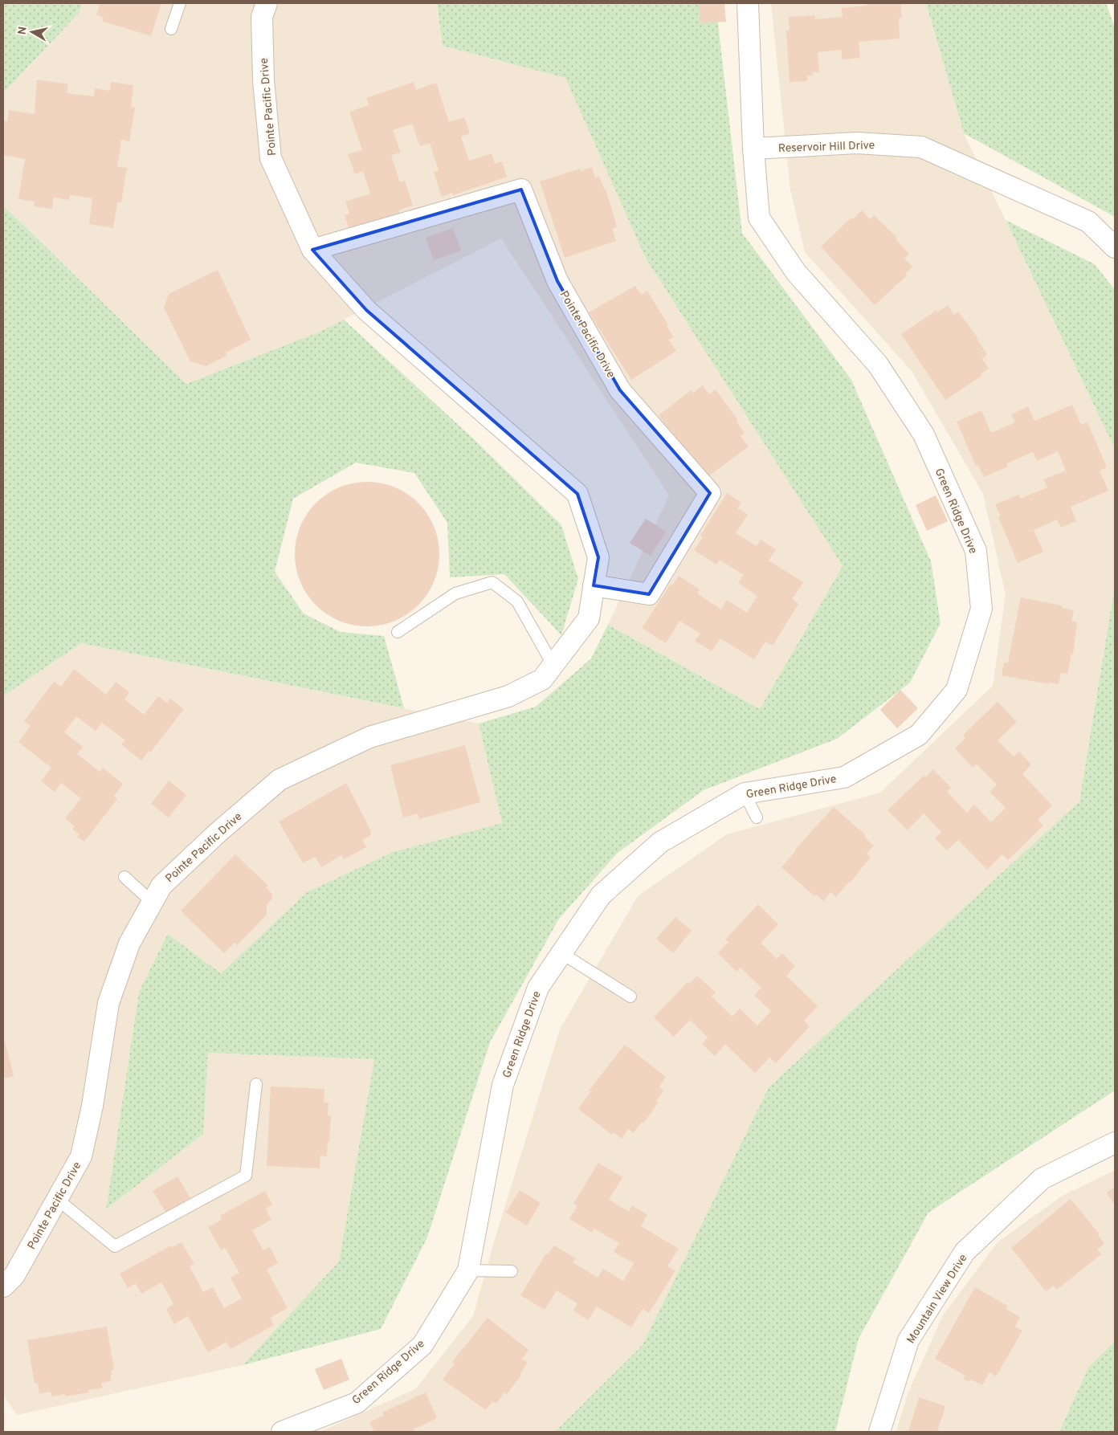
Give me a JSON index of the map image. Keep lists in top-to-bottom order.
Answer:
{
  "streets": {
    "street": [
      "Pointe Pacific Drive",
      "Reservoir Hill Drive",
      "Green Ridge Drive",
      "Mountain View Drive"
    ]
  },
  "crossings": [
    ["Reservoir Hill Drive", "Green Ridge Drive"]
  ],
  "north": "left"
}
